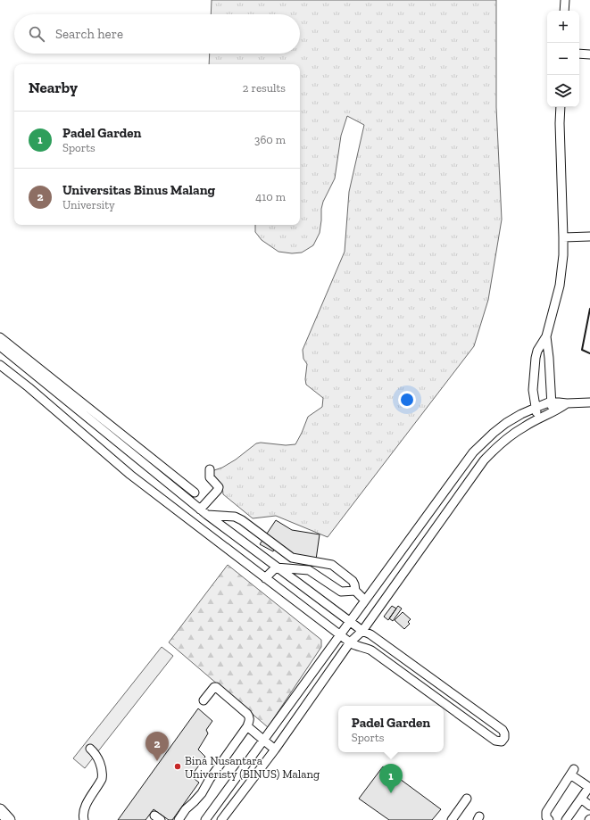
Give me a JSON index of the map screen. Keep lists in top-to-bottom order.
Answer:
{
  "places": ["Bina Nusantara Univeristy (BINUS) Malang"],
  "page": {
    "map_buttons": ["+", "−"],
    "search": "Search here",
    "heading": ["Nearby", "2 results"],
    "list": [
      {
        "mark": "1",
        "name": "Padel Garden",
        "note": "Sports",
        "value": "360 m"
      },
      {
        "mark": "2",
        "name": "Universitas Binus Malang",
        "note": "University",
        "value": "410 m"
      }
    ],
    "popup": ["Padel Garden", "Sports"],
    "pins": ["2", "1"]
  }
}
